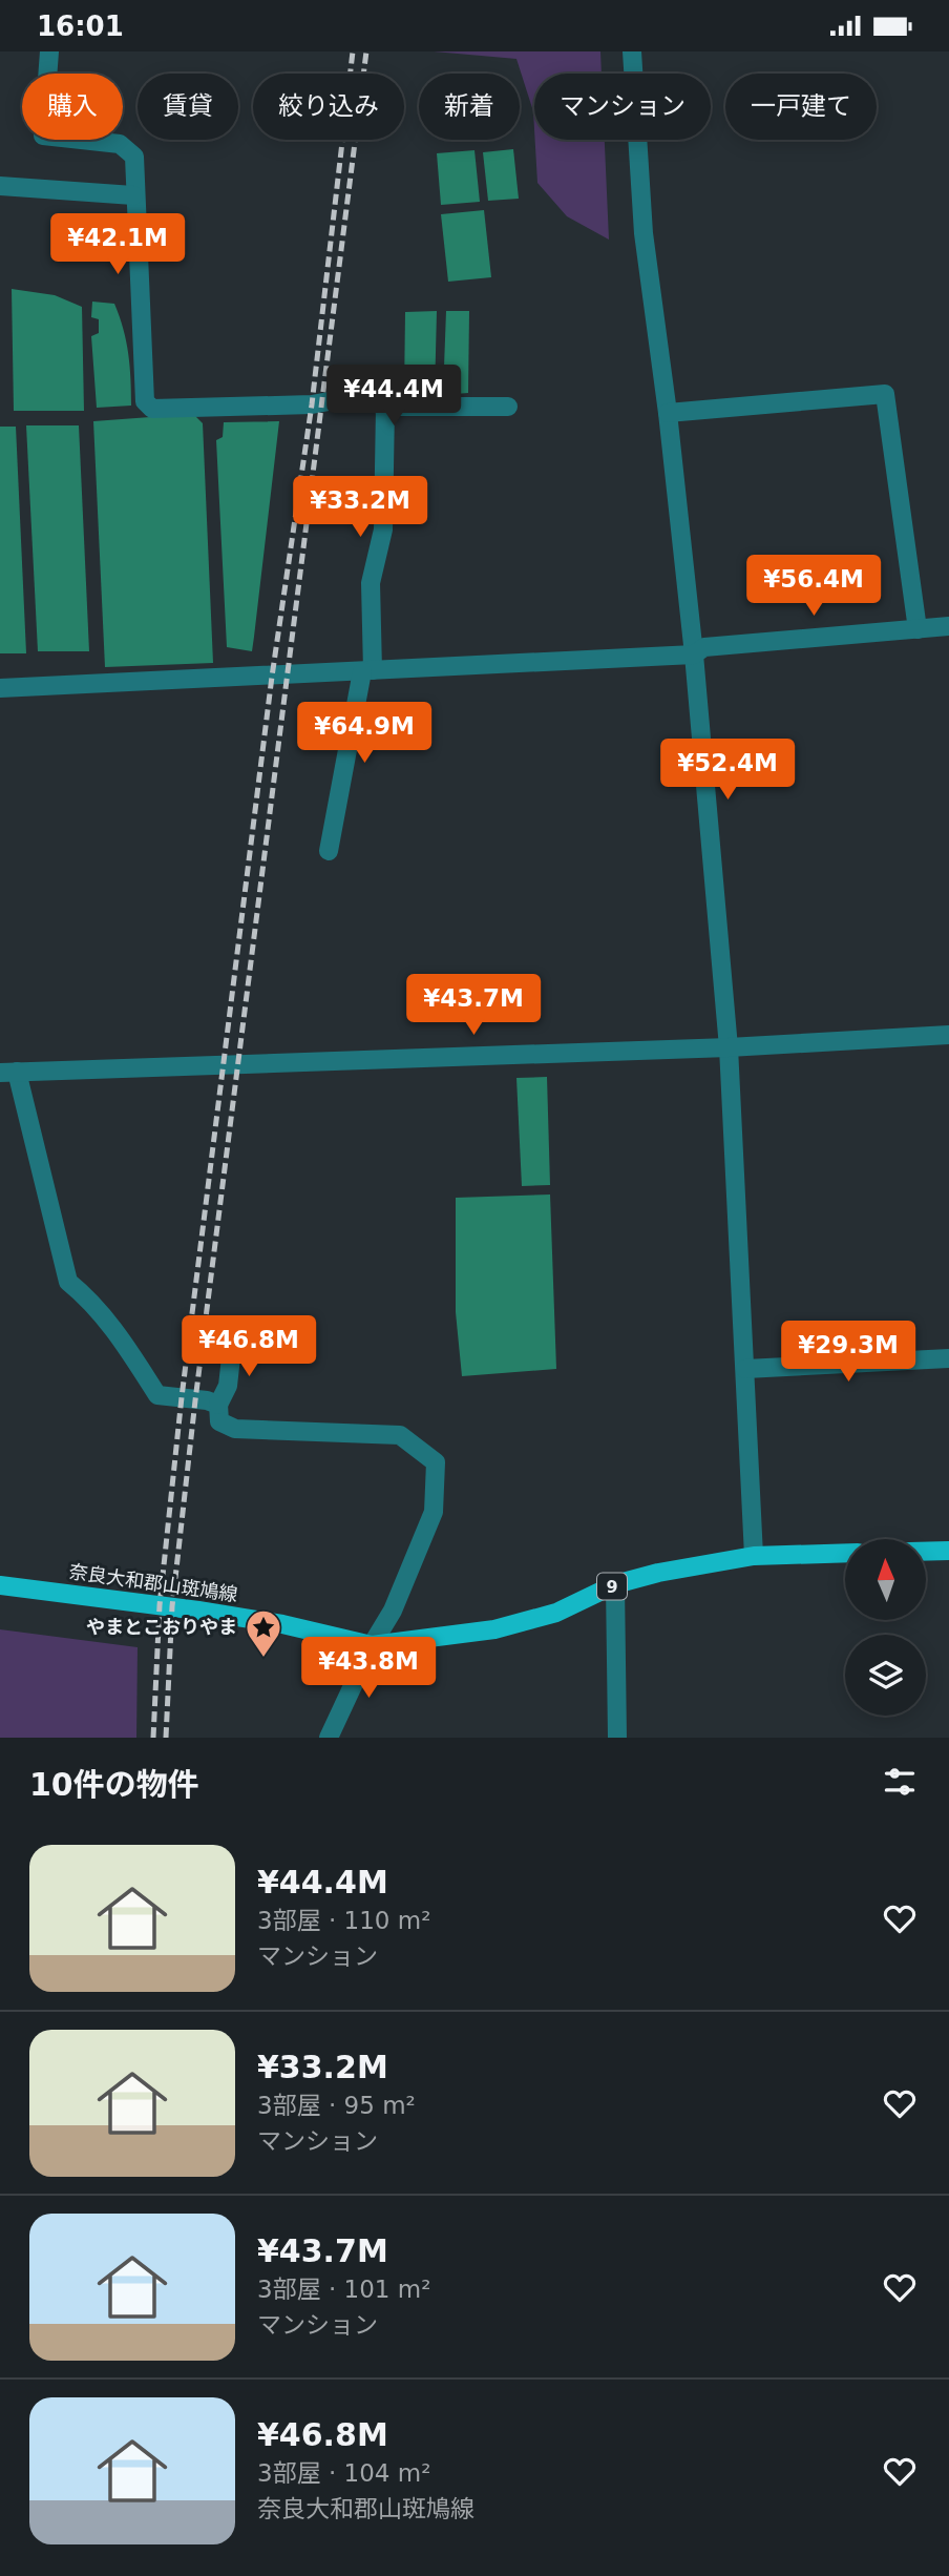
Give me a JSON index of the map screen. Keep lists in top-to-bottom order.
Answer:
{
  "streets": {
    "main road": ["奈良大和郡山斑鳩線", "9"]
  },
  "places": {
    "place": ["やまとこおりやま"]
  },
  "north": "top",
  "page": {
    "status": "16:01",
    "chip": [
      "購入",
      "賃貸",
      "絞り込み",
      "新着",
      "マンション",
      "一戸建て"
    ],
    "price": [
      "¥42.1M",
      "¥44.4M",
      "¥33.2M",
      "¥56.4M",
      "¥64.9M",
      "¥52.4M",
      "¥43.7M",
      "¥46.8M",
      "¥29.3M",
      "¥43.8M"
    ],
    "heading": "10件の物件",
    "list": [
      {
        "name": "¥44.4M",
        "note": "3部屋 · 110 m² · マンション"
      },
      {
        "name": "¥33.2M",
        "note": "3部屋 · 95 m² · マンション"
      },
      {
        "name": "¥43.7M",
        "note": "3部屋 · 101 m² · マンション"
      },
      {
        "name": "¥46.8M",
        "note": "3部屋 · 104 m² · 奈良大和郡山斑鳩線"
      }
    ]
  }
}
